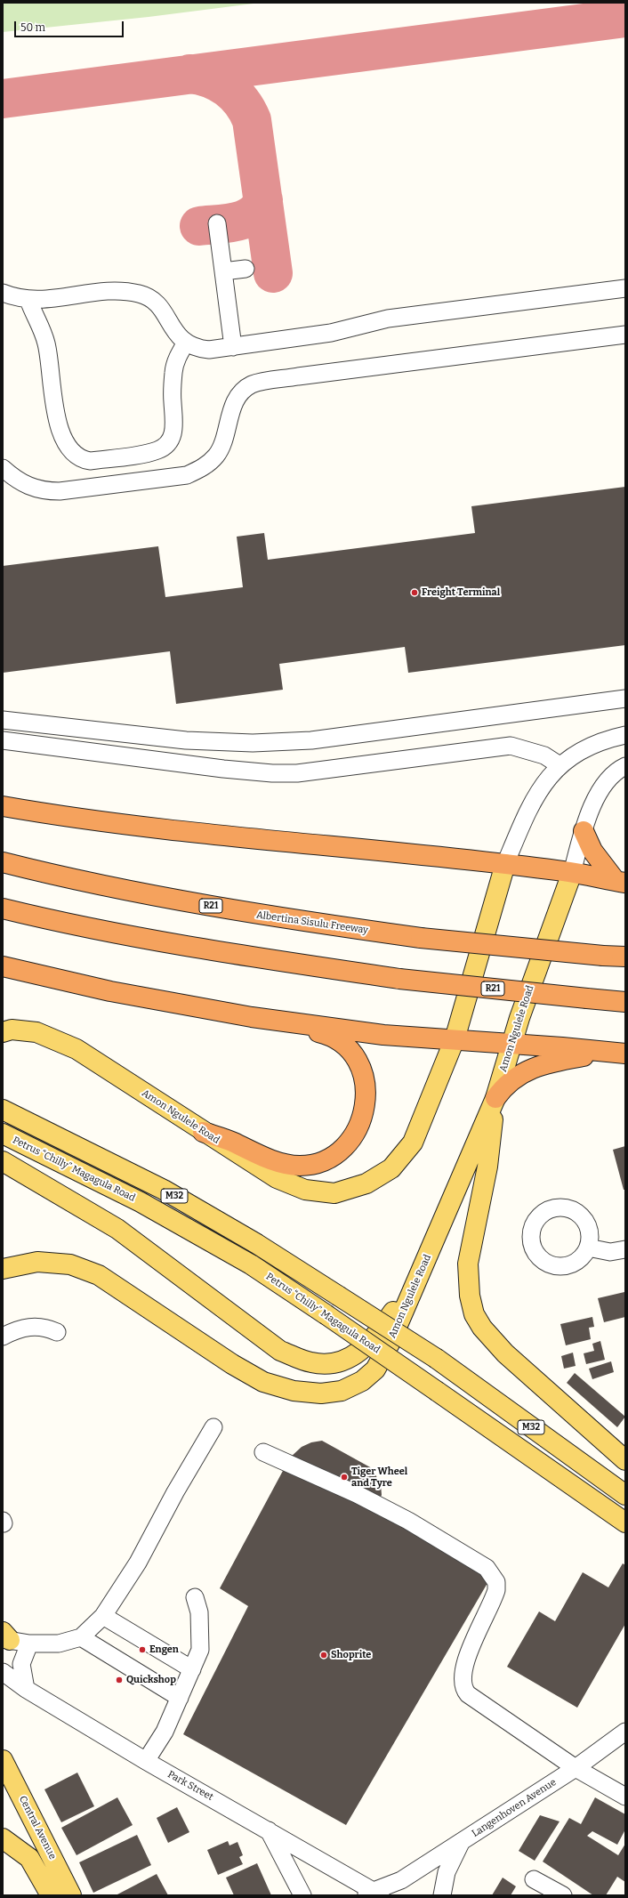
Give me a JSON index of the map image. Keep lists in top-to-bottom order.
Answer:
{
  "streets": {
    "highway": ["R21", "Albertina Sisulu Freeway"],
    "main road": [
      "Amon Ngulele Road",
      "Petrus “Chilly” Magagula Road",
      "M32",
      "Central Avenue"
    ],
    "street": ["Park Street", "Langenhoven Avenue"]
  },
  "crossings": [
    ["Park Street", "Langenhoven Avenue"]
  ],
  "places": [
    "Freight Terminal",
    "Tiger Wheel and Tyre",
    "Engen",
    "Shoprite",
    "Quickshop"
  ],
  "scale_bar": "50 m"
}
